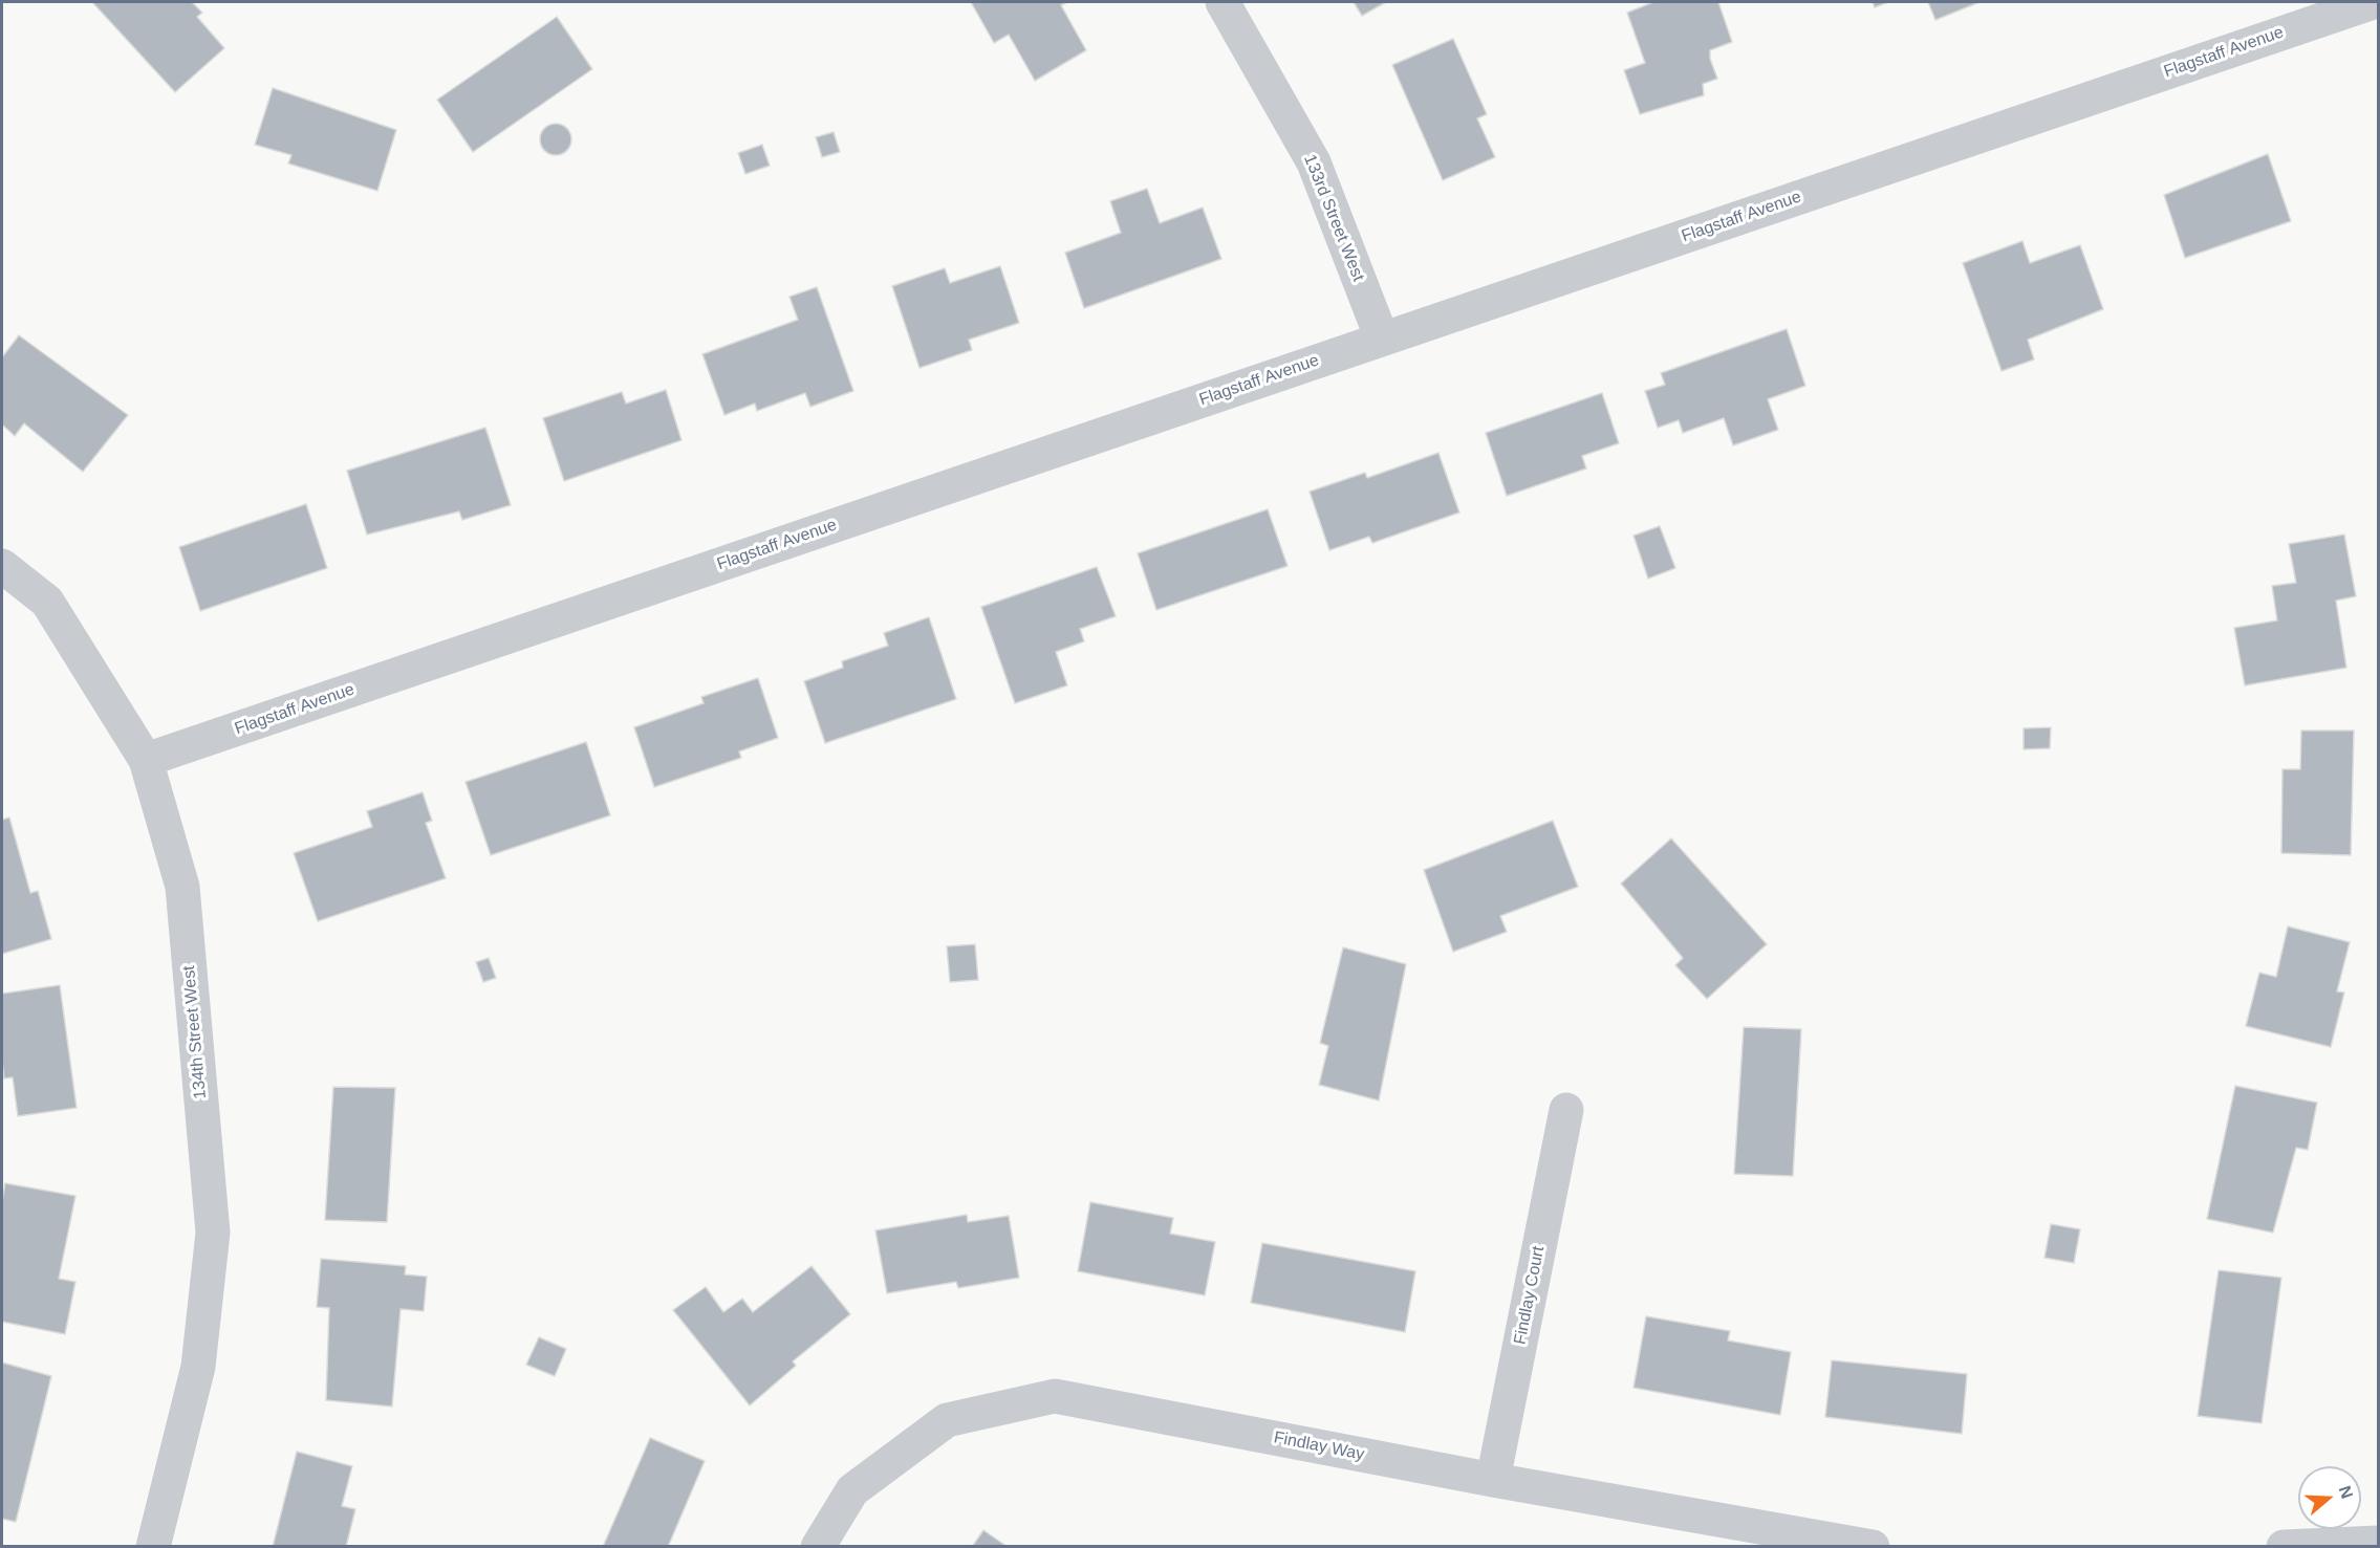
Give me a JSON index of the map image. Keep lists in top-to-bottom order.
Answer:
{
  "streets": {
    "street": [
      "Flagstaff Avenue",
      "133rd Street West",
      "134th Street West",
      "Findlay Court",
      "Findlay Way"
    ]
  },
  "crossings": [
    ["Flagstaff Avenue", "133rd Street West"],
    ["Flagstaff Avenue", "134th Street West"],
    ["Findlay Court", "Findlay Way"]
  ],
  "north": "right"
}
